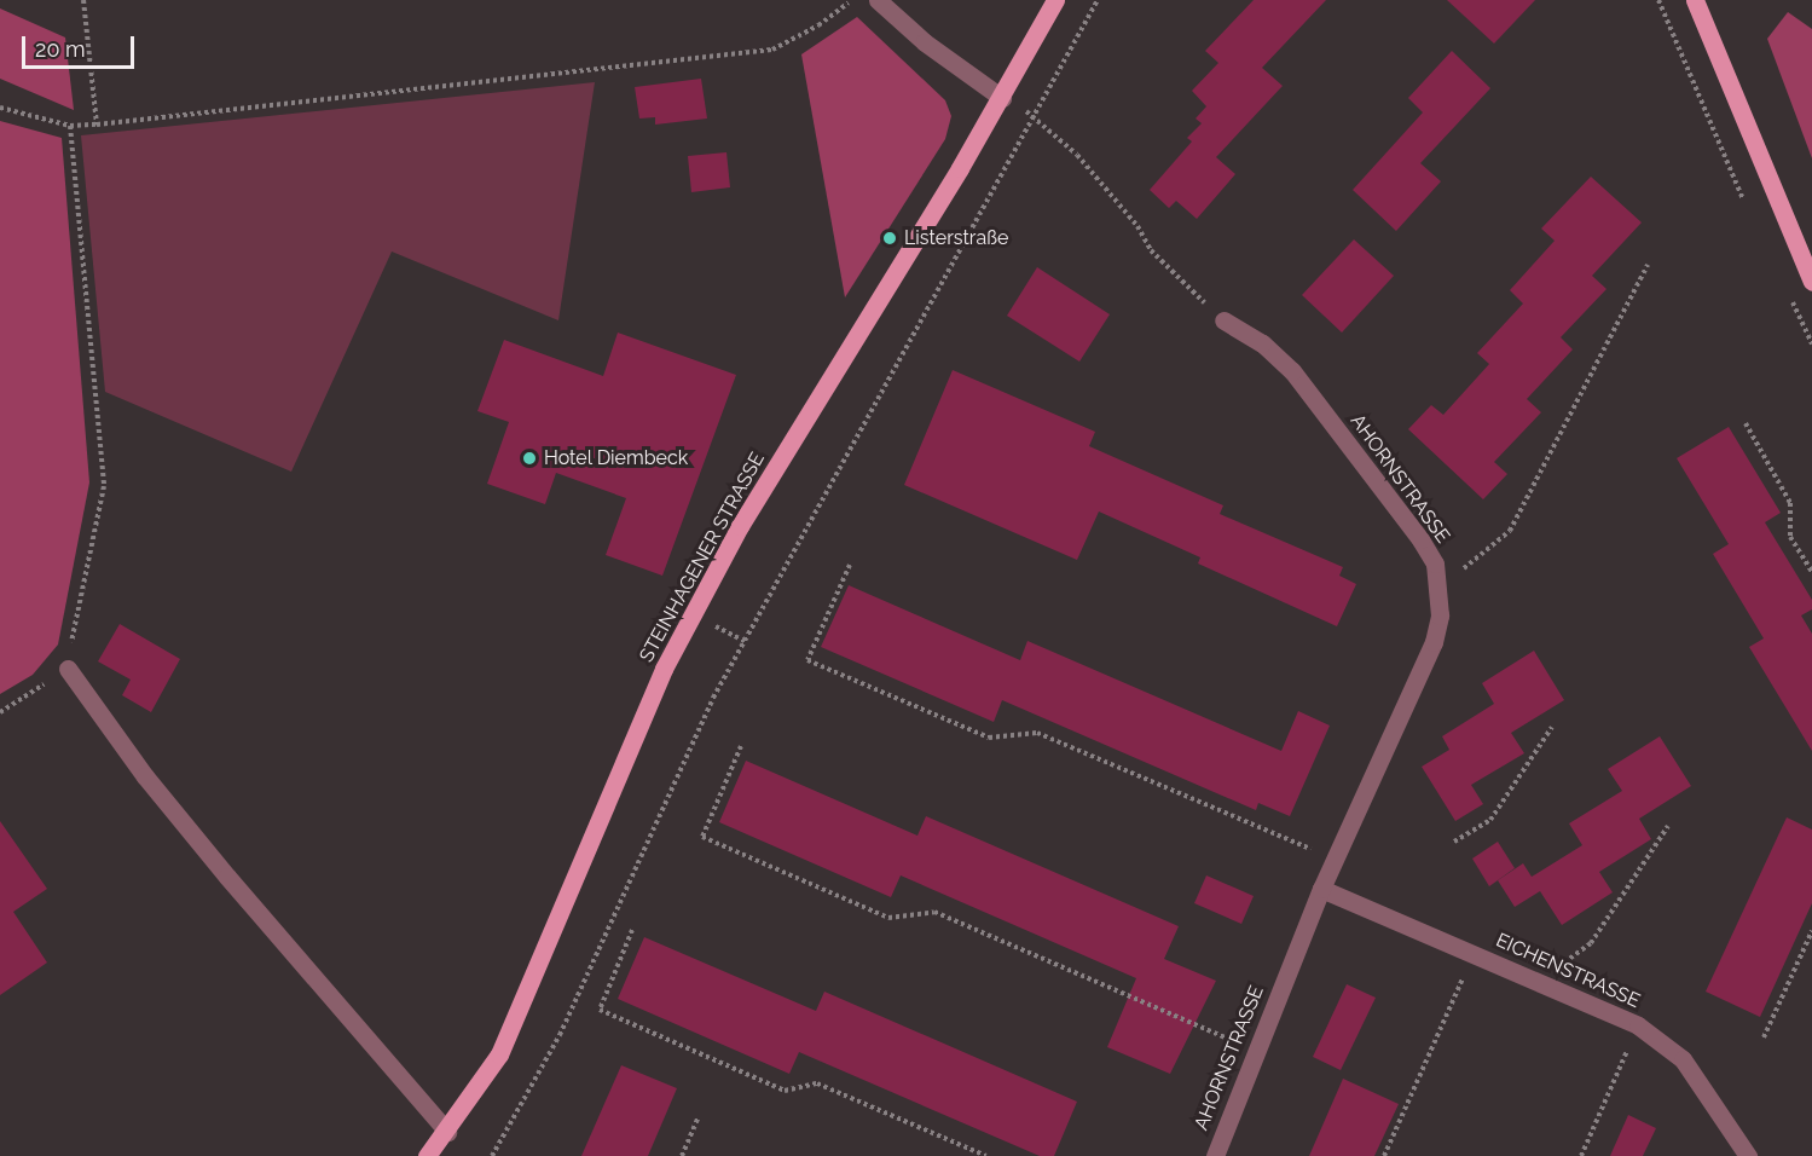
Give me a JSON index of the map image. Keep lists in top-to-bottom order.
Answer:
{
  "streets": {
    "main road": ["STEINHAGENER STRASSE"],
    "street": ["AHORNSTRASSE", "EICHENSTRASSE"]
  },
  "crossings": [
    ["AHORNSTRASSE", "EICHENSTRASSE"]
  ],
  "places": ["Listerstraße", "Hotel Diembeck"],
  "scale_bar": "20 m"
}
